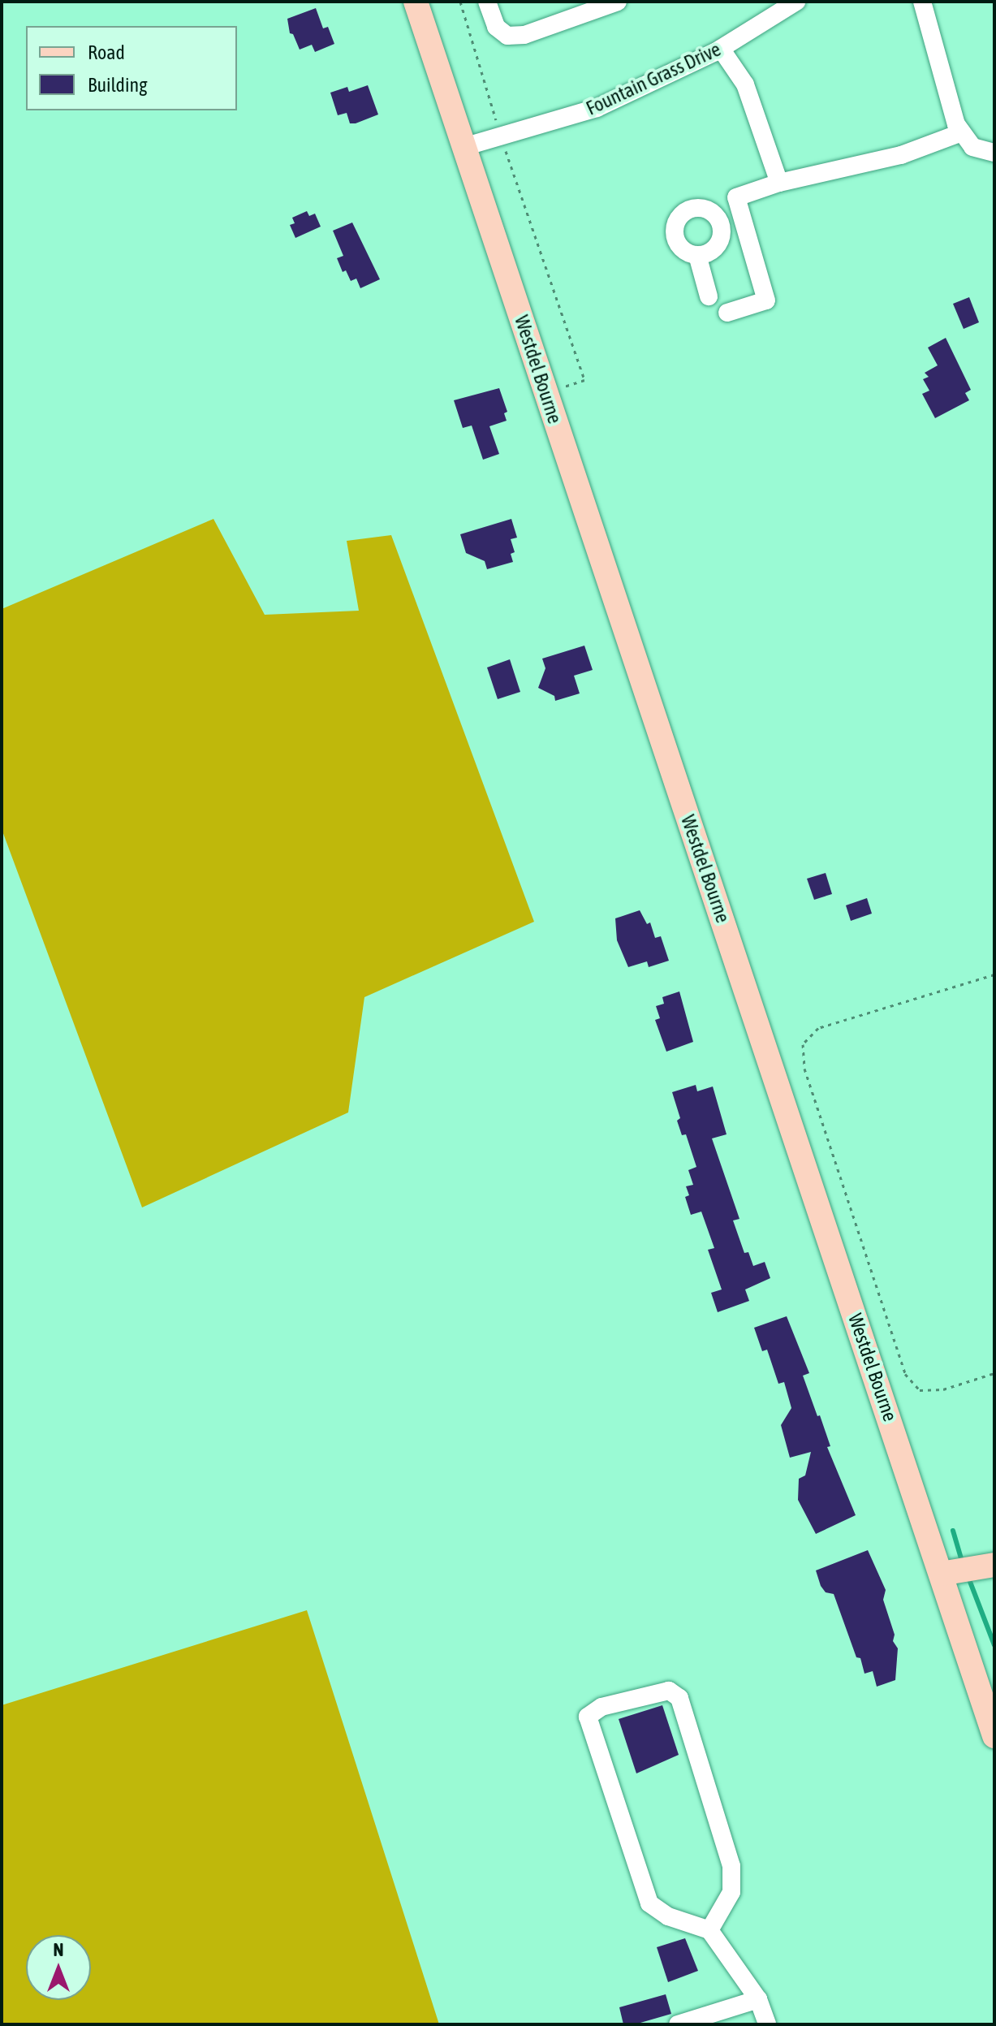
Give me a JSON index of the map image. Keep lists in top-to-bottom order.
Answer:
{
  "streets": {
    "main road": ["Westdel Bourne"],
    "street": ["Fountain Grass Drive"]
  },
  "crossings": [
    ["Fountain Grass Drive", "Westdel Bourne"]
  ],
  "legend": ["Road", "Building"],
  "north": "top"
}
